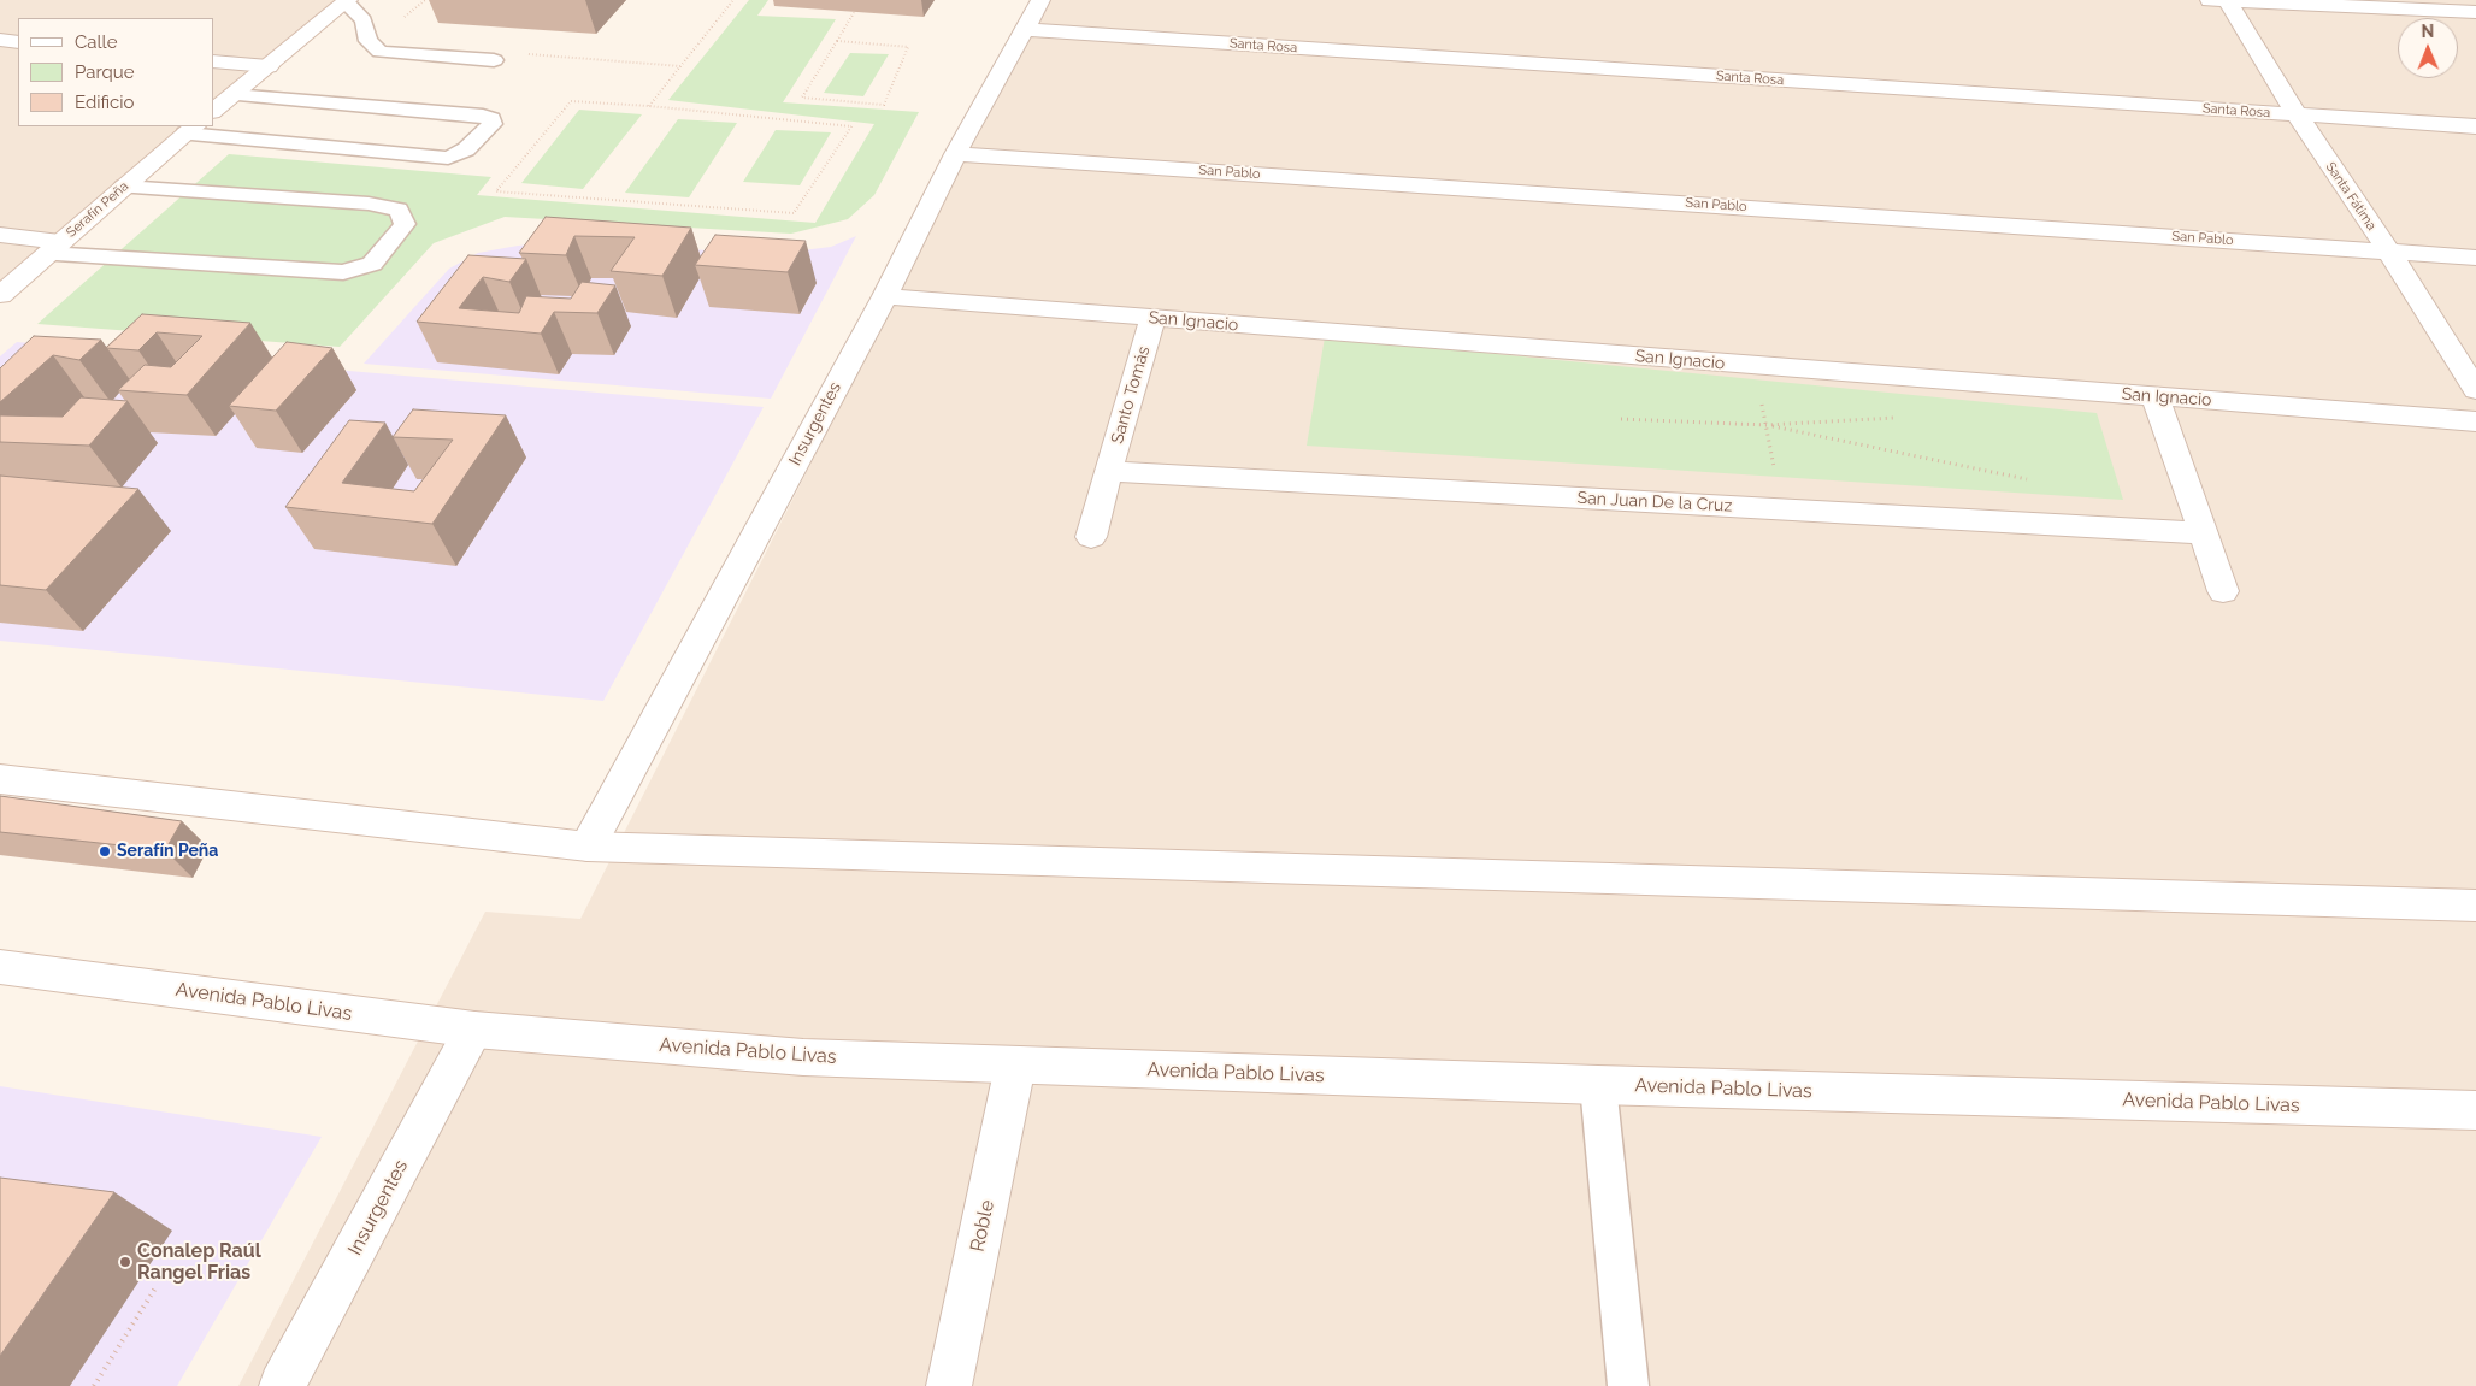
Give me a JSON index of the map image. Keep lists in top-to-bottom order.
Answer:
{
  "streets": {
    "street": [
      "Santa Rosa",
      "San Pablo",
      "Santa Fátima",
      "Serafín Peña",
      "San Ignacio",
      "Santo Tomás",
      "Insurgentes",
      "San Juan De la Cruz",
      "Avenida Pablo Livas",
      "Roble"
    ]
  },
  "crossings": [
    ["Santa Rosa", "Santa Fátima"],
    ["Santa Rosa", "Insurgentes"],
    ["San Pablo", "Santa Fátima"],
    ["San Pablo", "Insurgentes"],
    ["San Ignacio", "Santo Tomás"],
    ["San Ignacio", "Insurgentes"],
    ["Santo Tomás", "San Juan De la Cruz"],
    ["Insurgentes", "Avenida Pablo Livas"],
    ["Avenida Pablo Livas", "Roble"]
  ],
  "places": ["Serafín Peña", "Conalep Raúl Rangel Frias"],
  "legend": ["Calle", "Parque", "Edificio"],
  "north": "top"
}
